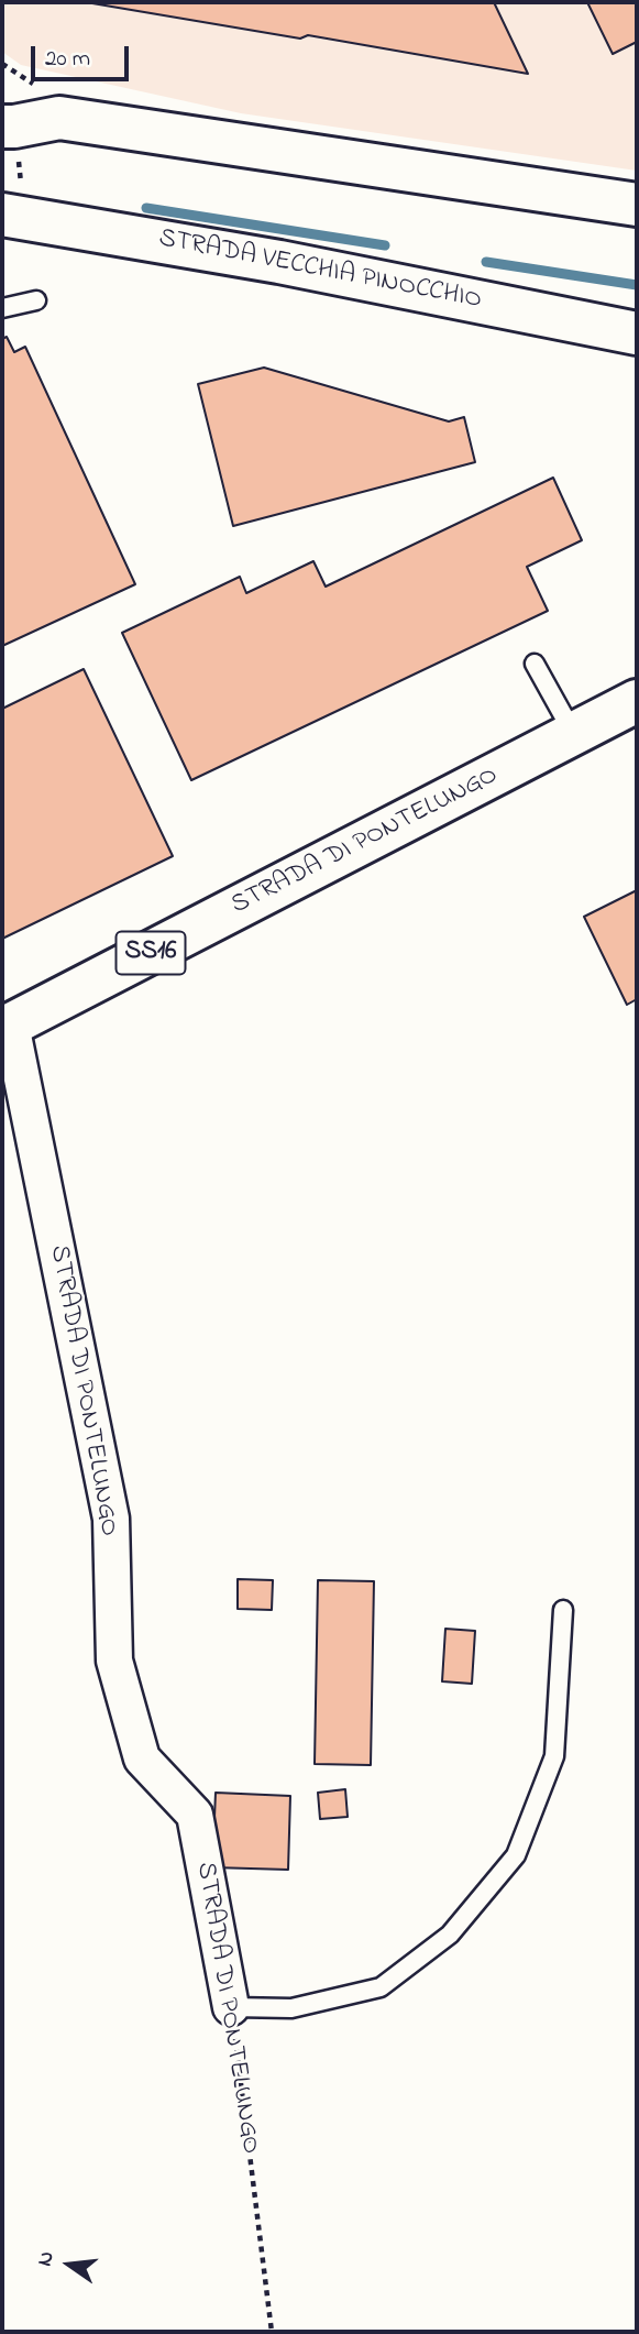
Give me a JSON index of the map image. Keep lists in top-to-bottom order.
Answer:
{
  "streets": {
    "street": ["STRADA VECCHIA PINOCCHIO", "STRADA DI PONTELUNGO", "SS16"]
  },
  "scale_bar": "20 m",
  "north": "left"
}
